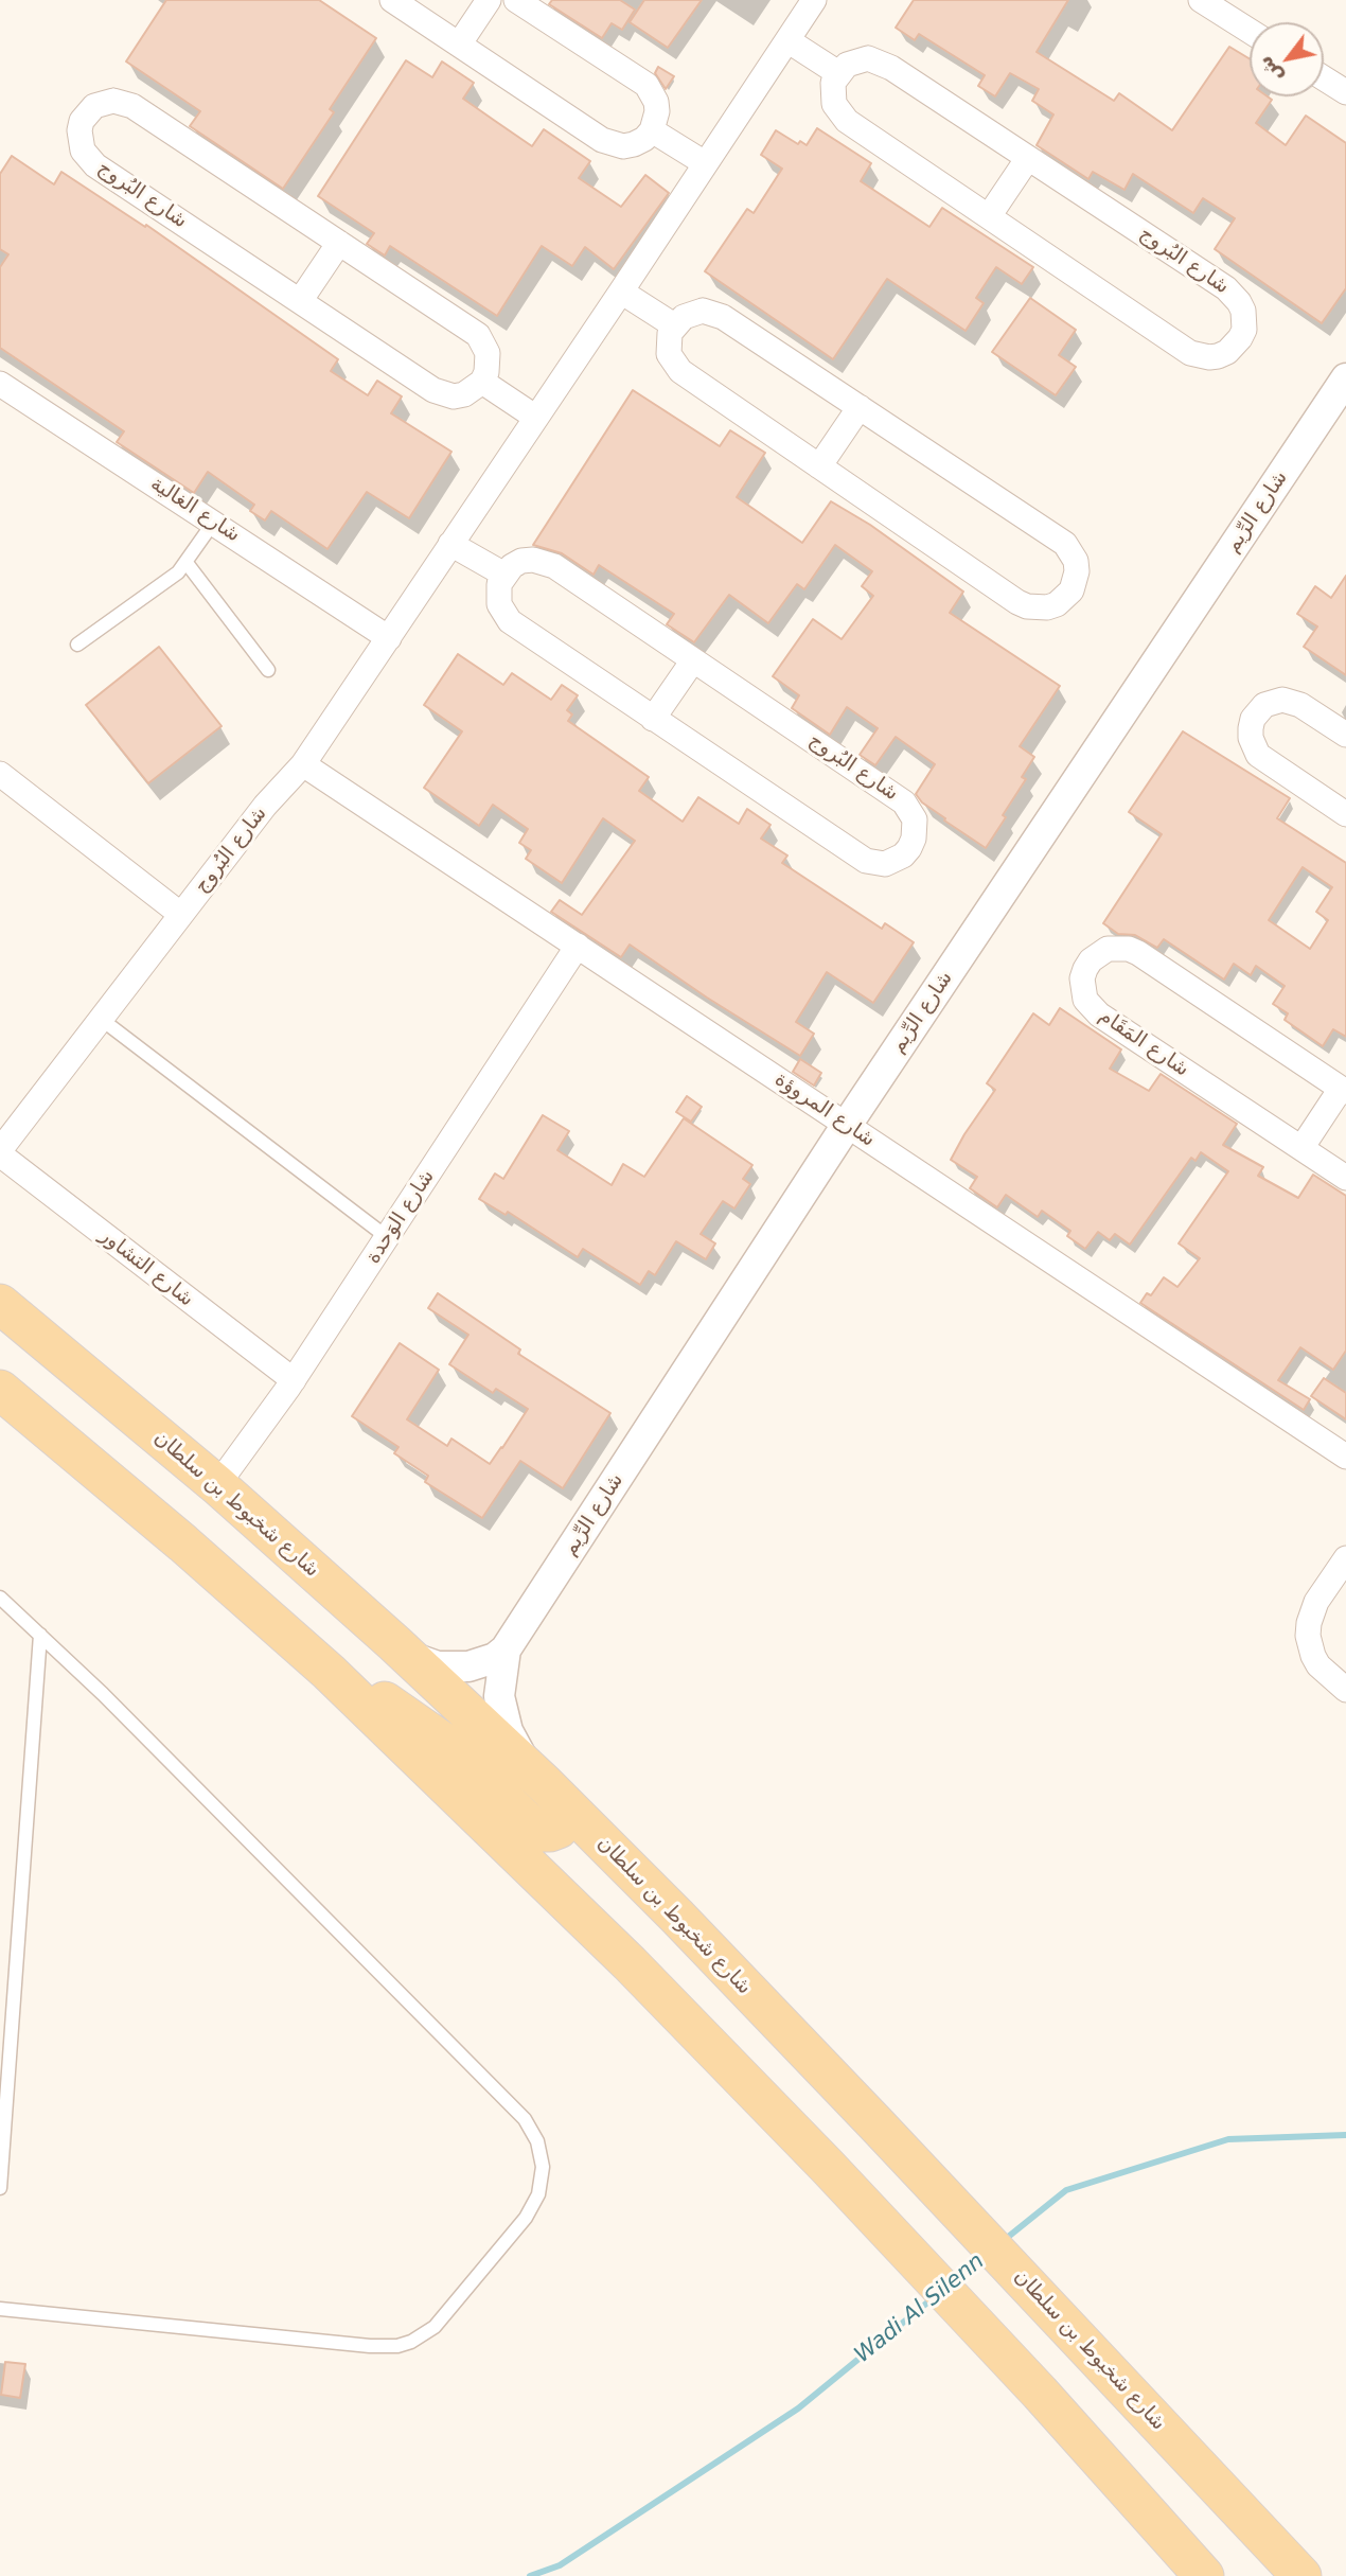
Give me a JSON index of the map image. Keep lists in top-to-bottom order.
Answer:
{
  "streets": {
    "main road": ["شارع شخبوط بن سلطان"],
    "street": [
      "شارع البُروج",
      "شارع الغالية",
      "شارع الرِّيم",
      "شارع المَقَام",
      "شارع المروؤة",
      "شارع الوَحدة",
      "شارع التشاور"
    ]
  },
  "crossings": [
    ["شارع البُروج", "شارع الغالية"],
    ["شارع البُروج", "شارع المروؤة"],
    ["شارع البُروج", "شارع التشاور"],
    ["شارع الرِّيم", "شارع المروؤة"],
    ["شارع الرِّيم", "شارع شخبوط بن سلطان"],
    ["شارع المروؤة", "شارع الوَحدة"],
    ["شارع الوَحدة", "شارع التشاور"],
    ["شارع الوَحدة", "شارع شخبوط بن سلطان"]
  ],
  "water": ["Wadi Al Silenn"],
  "north": "bottom left"
}
